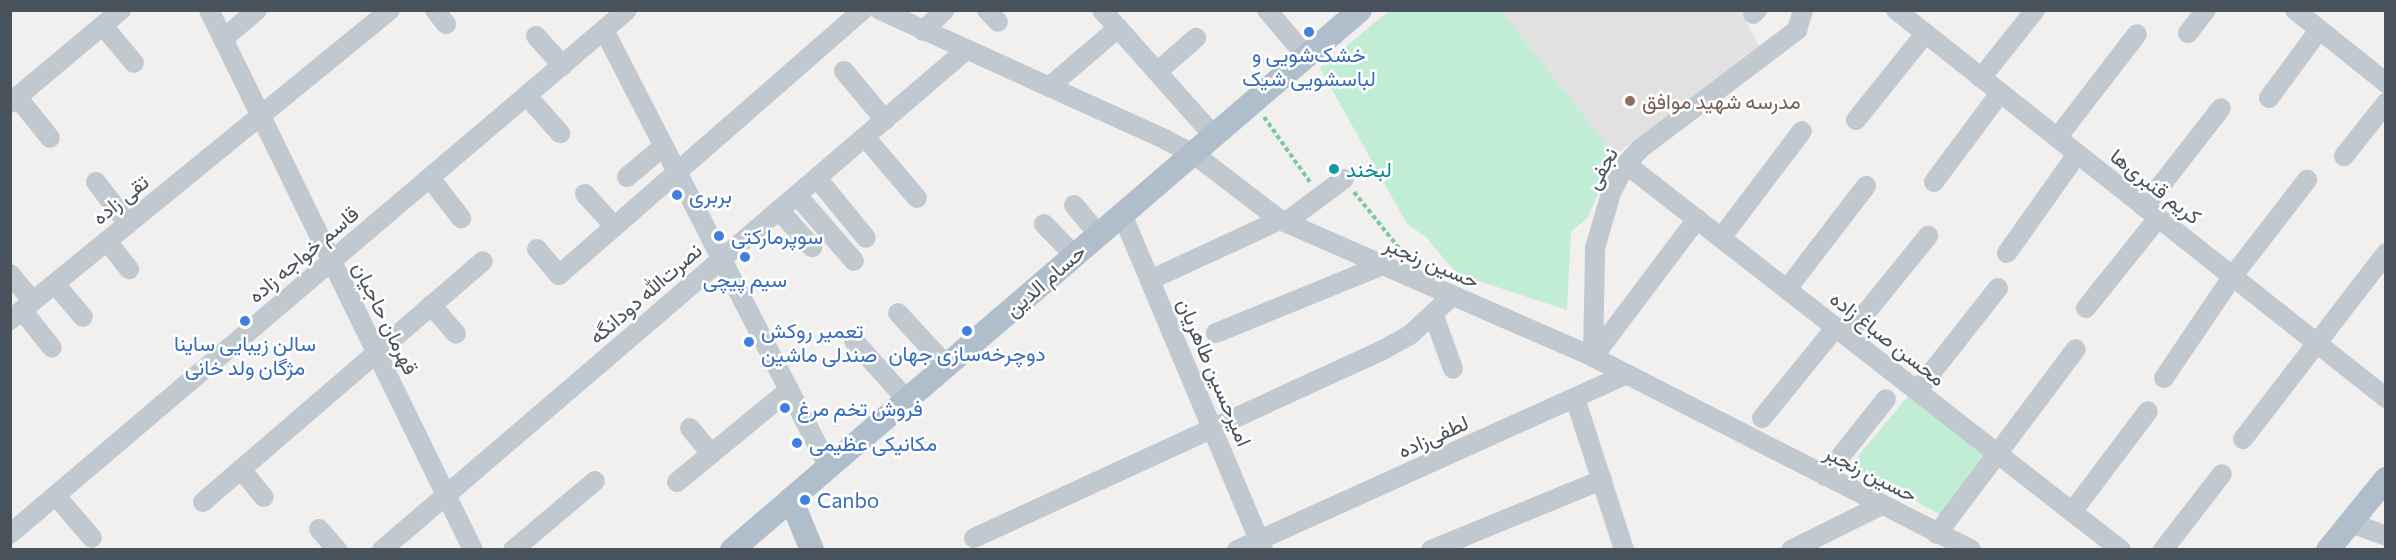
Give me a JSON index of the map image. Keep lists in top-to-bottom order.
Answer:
{
  "streets": {
    "main road": ["حسام الدین"],
    "street": [
      "نجفی",
      "کریم قنبری‌ها",
      "تقی زاده",
      "قاسم خواجه زاده",
      "حسین رنجبر",
      "نصرت‌الله دودانگه",
      "قهرمان حاجیان",
      "محسن صباغ زاده",
      "امیرحسین طاهریان",
      "لطفی‌زاده"
    ]
  },
  "crossings": [
    ["نجفی", "حسین رنجبر"],
    ["نجفی", "محسن صباغ زاده"],
    ["تقی زاده", "قهرمان حاجیان"],
    ["قاسم خواجه زاده", "قهرمان حاجیان"],
    ["حسین رنجبر", "حسام الدین"],
    ["حسین رنجبر", "نصرت‌الله دودانگه"],
    ["حسین رنجبر", "لطفی‌زاده"],
    ["حسام الدین", "امیرحسین طاهریان"],
    ["نصرت‌الله دودانگه", "قهرمان حاجیان"],
    ["امیرحسین طاهریان", "لطفی‌زاده"]
  ],
  "places": [
    "خشک‌شویی و لباسشویی شیک",
    "مدرسه شهید موافق",
    "لبخند",
    "بربری",
    "سوپرمارکتی",
    "سیم پیچی",
    "سالن زیبایی ساینا مژگان ولد خانی",
    "دوچرخه‌سازی جهان",
    "تعمیر روکش صندلی ماشین",
    "فروش تخم مرغ",
    "مکانیکی عظیمی",
    "Canbo"
  ]
}
